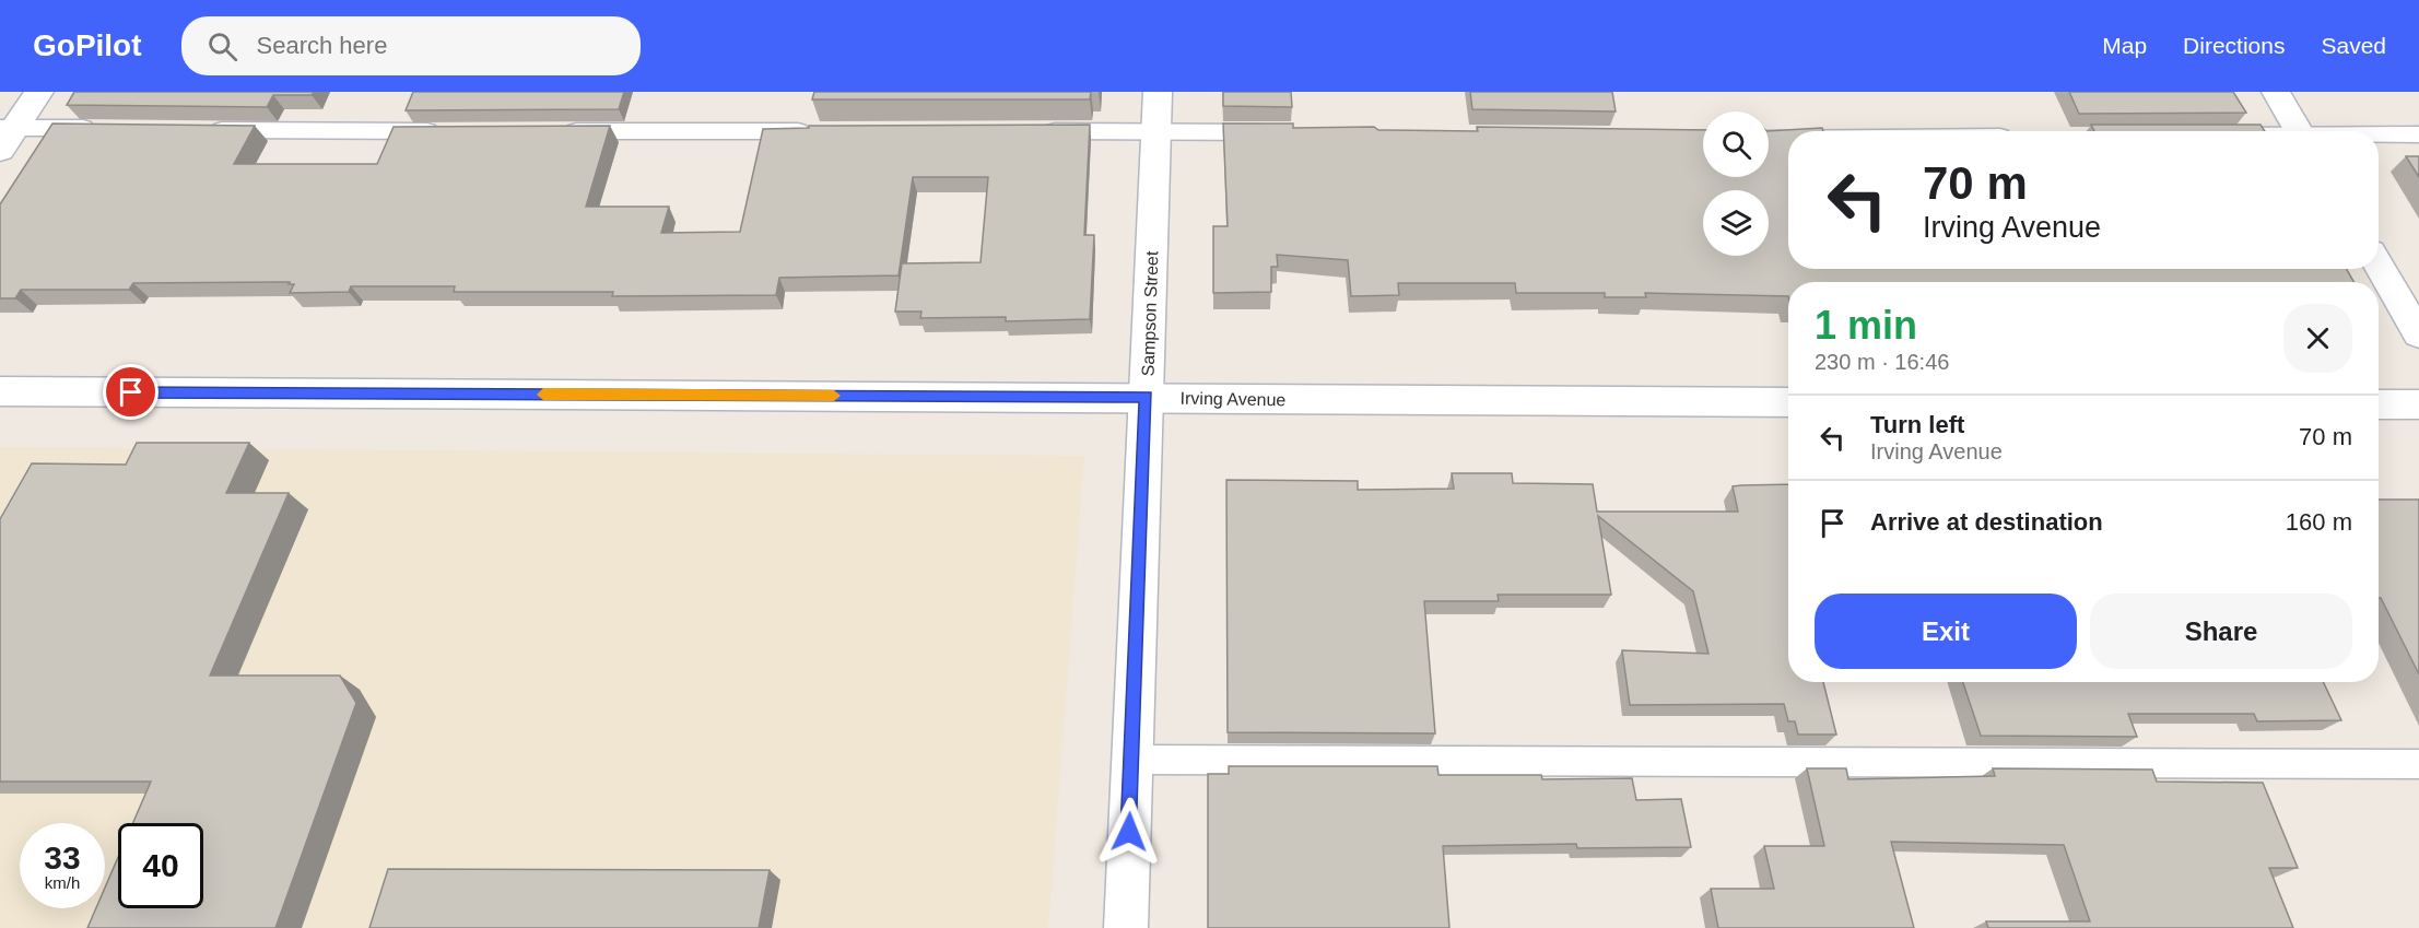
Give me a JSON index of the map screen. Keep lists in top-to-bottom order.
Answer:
{
  "streets": {
    "street": ["Sampson Street", "Irving Avenue"]
  },
  "crossings": [
    ["Sampson Street", "Irving Avenue"]
  ],
  "page": {
    "header": "GoPilot",
    "search": "Search here",
    "nav": ["Map", "Directions", "Saved"],
    "turn": ["70 m", "Irving Avenue"],
    "heading": ["1 min", "230 m · 16:46"],
    "list": [
      {
        "name": "Turn left",
        "note": "Irving Avenue",
        "value": "70 m"
      },
      {
        "name": "Arrive at destination",
        "value": "160 m"
      }
    ],
    "buttons": ["Exit", "Share"],
    "speed": "33 km/h",
    "limit": "40"
  }
}
